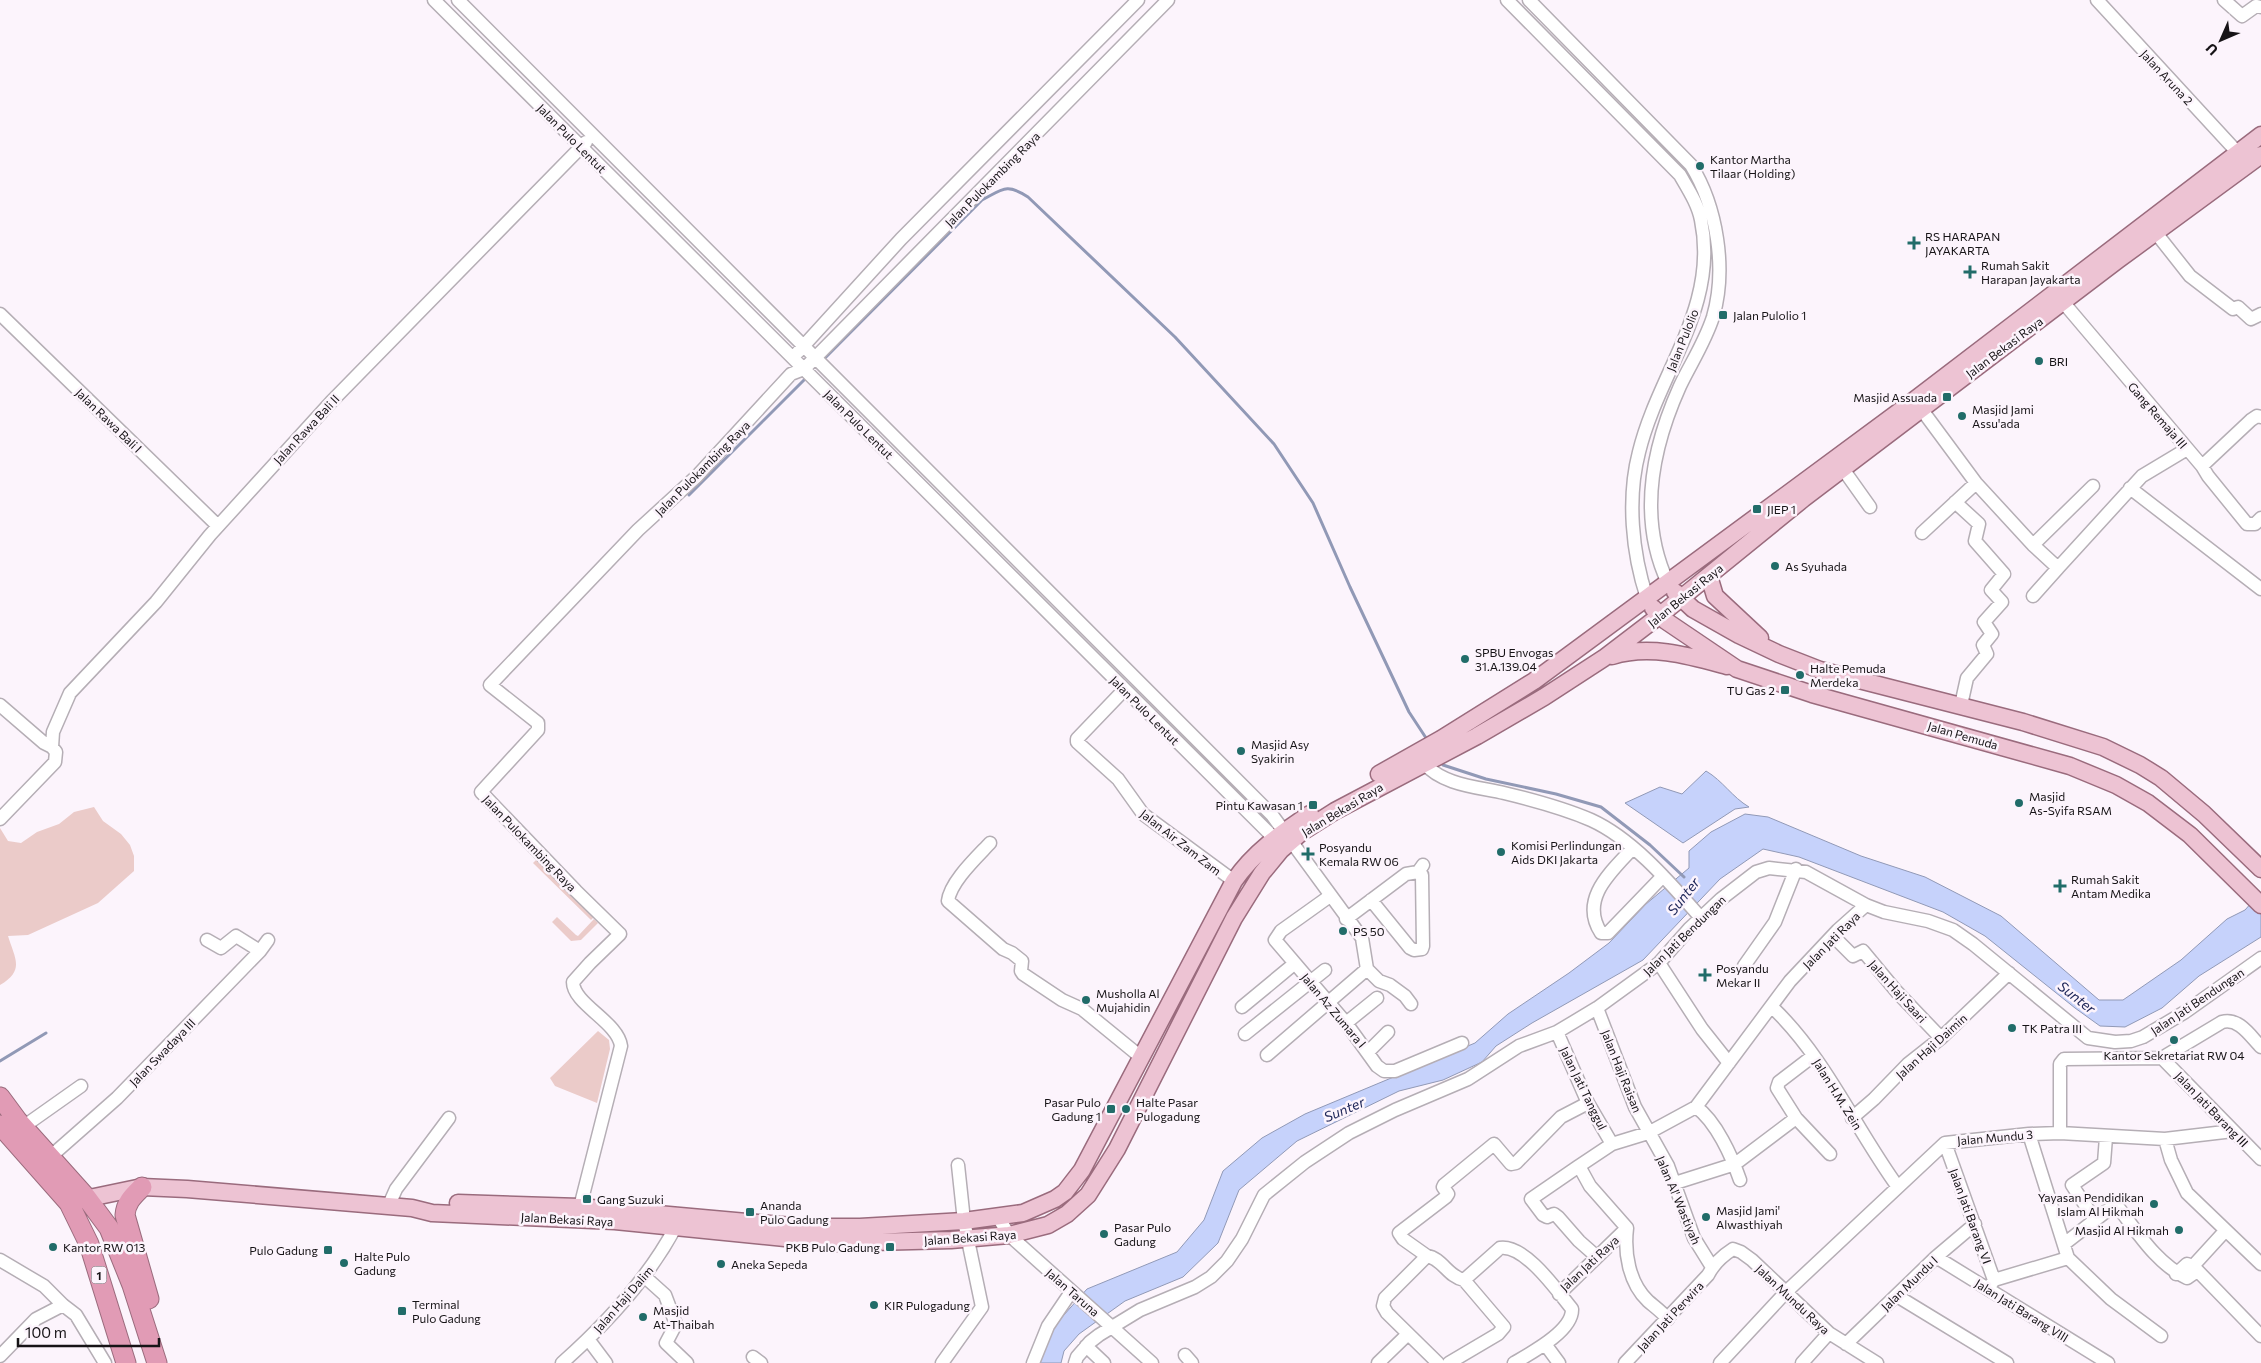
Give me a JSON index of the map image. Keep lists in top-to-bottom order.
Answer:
{
  "streets": {
    "highway": ["1"],
    "main road": ["Jalan Bekasi Raya", "Jalan Pemuda"],
    "street": [
      "Jalan Aruna 2",
      "Jalan Pulo Lentut",
      "Jalan Pulokambing Raya",
      "Jalan Pulolio",
      "Gang Remaja III",
      "Jalan Rawa Bali I",
      "Jalan Rawa Bali II",
      "Jalan Air Zam Zam",
      "Jalan Jati Bendungan",
      "Jalan Jati Raya",
      "Jalan Haji Saari",
      "Jalan Az Zumara I",
      "Jalan Haji Daimin",
      "Jalan Swadaya III",
      "Jalan Haji Raisan",
      "Jalan Jati Tanggul",
      "Jalan H.M. Zein",
      "Jalan Jati Barang III",
      "Jalan Mundu 3",
      "Jalan Al' Wastiyah",
      "Jalan Jati Barang VI",
      "Jalan Mundu I",
      "Jalan Taruna",
      "Jalan Haji Dalim",
      "Jalan Mundu Raya",
      "Jalan Jati Barang VIII",
      "Jalan Jati Perwira"
    ]
  },
  "crossings": [
    ["Jalan Aruna 2", "Jalan Bekasi Raya"],
    ["Jalan Pulo Lentut", "Jalan Pulokambing Raya"],
    ["Jalan Pulo Lentut", "Jalan Bekasi Raya"],
    ["Jalan Pulo Lentut", "Jalan Rawa Bali II"],
    ["Jalan Pulo Lentut", "Jalan Air Zam Zam"],
    ["Jalan Pulokambing Raya", "Jalan Bekasi Raya"],
    ["Jalan Pulolio", "Jalan Bekasi Raya"],
    ["Jalan Pulolio", "Jalan Pemuda"],
    ["Jalan Bekasi Raya", "Gang Remaja III"],
    ["Jalan Bekasi Raya", "Jalan Pemuda"],
    ["Jalan Bekasi Raya", "Jalan Air Zam Zam"],
    ["Jalan Bekasi Raya", "1"],
    ["Jalan Bekasi Raya", "Jalan Taruna"],
    ["Jalan Bekasi Raya", "Jalan Haji Dalim"],
    ["Jalan Rawa Bali I", "Jalan Rawa Bali II"],
    ["Jalan Jati Bendungan", "Jalan Jati Raya"],
    ["Jalan Jati Bendungan", "Jalan Haji Daimin"],
    ["Jalan Jati Bendungan", "Jalan Haji Raisan"],
    ["Jalan Jati Bendungan", "Jalan Jati Tanggul"],
    ["Jalan Jati Bendungan", "Jalan Taruna"],
    ["Jalan Jati Raya", "Jalan Haji Saari"],
    ["Jalan Jati Raya", "Jalan Haji Raisan"],
    ["Jalan Jati Raya", "Jalan Jati Tanggul"],
    ["Jalan Jati Raya", "Jalan H.M. Zein"],
    ["Jalan Jati Raya", "Jalan Al' Wastiyah"],
    ["Jalan Haji Saari", "Jalan Haji Daimin"],
    ["Jalan Haji Daimin", "Jalan H.M. Zein"],
    ["Jalan Swadaya III", "1"],
    ["Jalan Haji Raisan", "Jalan Al' Wastiyah"],
    ["Jalan H.M. Zein", "Jalan Mundu 3"],
    ["Jalan Jati Barang III", "Jalan Mundu 3"],
    ["Jalan Mundu 3", "Jalan Jati Barang VI"],
    ["Jalan Mundu 3", "Jalan Mundu Raya"],
    ["Jalan Al' Wastiyah", "Jalan Mundu Raya"],
    ["Jalan Al' Wastiyah", "Jalan Jati Perwira"],
    ["Jalan Jati Barang VI", "Jalan Mundu I"],
    ["Jalan Jati Barang VI", "Jalan Jati Barang VIII"],
    ["Jalan Mundu I", "Jalan Mundu Raya"],
    ["Jalan Mundu I", "Jalan Jati Barang VIII"],
    ["Jalan Mundu Raya", "Jalan Jati Perwira"]
  ],
  "water": ["Sunter"],
  "places": {
    "other": [
      "Kantor Martha Tilaar (Holding)",
      "BRI",
      "Masjid Jami Assu'ada",
      "As Syuhada",
      "SPBU Envogas 31.A.139.04",
      "Halte Pemuda Merdeka",
      "Masjid Asy Syakirin",
      "Masjid As-Syifa RSAM",
      "Komisi Perlindungan Aids DKI Jakarta",
      "PS 50",
      "Musholla Al Mujahidin",
      "TK Patra III",
      "Kantor Sekretariat RW 04",
      "Halte Pasar Pulogadung",
      "Yayasan Pendidikan Islam Al Hikmah",
      "Masjid Jami' Alwasthiyah",
      "Masjid Al Hikmah",
      "Pasar Pulo Gadung",
      "Kantor RW 013",
      "Halte Pulo Gadung",
      "Aneka Sepeda",
      "KIR Pulogadung",
      "Masjid At-Thaibah"
    ],
    "health": [
      "RS HARAPAN JAYAKARTA",
      "Rumah Sakit Harapan Jayakarta",
      "Posyandu Kemala RW 06",
      "Rumah Sakit Antam Medika",
      "Posyandu Mekar II"
    ],
    "transit": [
      "Jalan Pulolio 1",
      "Masjid Assuada",
      "JIEP 1",
      "TU Gas 2",
      "Pintu Kawasan 1",
      "Pasar Pulo Gadung 1",
      "Gang Suzuki",
      "Ananda Pulo Gadung",
      "PKB Pulo Gadung",
      "Pulo Gadung",
      "Terminal Pulo Gadung"
    ]
  },
  "scale_bar": "100 m",
  "north": "bottom left"
}
